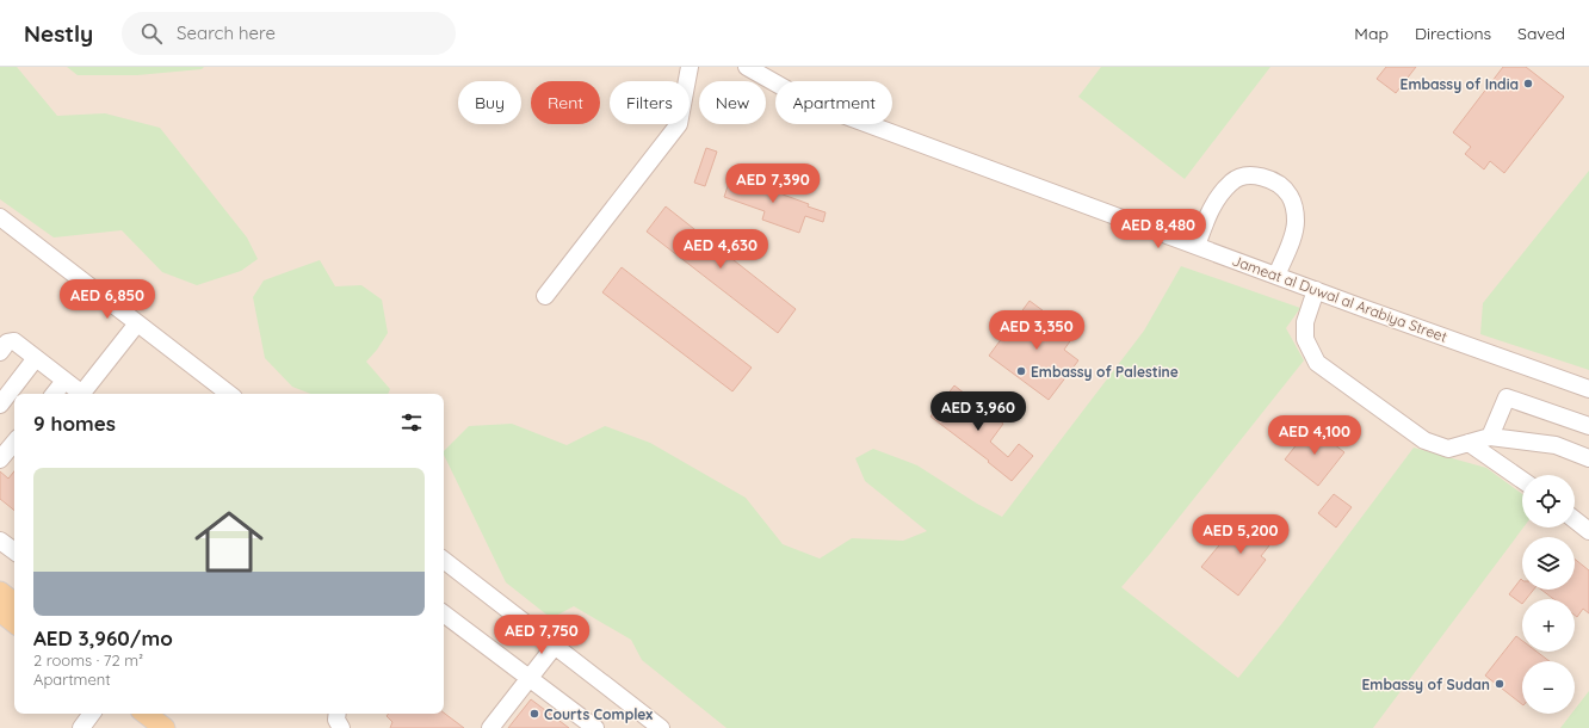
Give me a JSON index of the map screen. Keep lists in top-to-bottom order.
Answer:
{
  "streets": {
    "street": ["Jameat al Duwal al Arabiya Street"]
  },
  "places": [
    "Embassy of India",
    "Embassy of Palestine",
    "Embassy of Sudan",
    "Courts Complex"
  ],
  "page": {
    "header": "Nestly",
    "search": "Search here",
    "nav": ["Map", "Directions", "Saved"],
    "chip": [
      "Buy",
      "Rent",
      "Filters",
      "New",
      "Apartment"
    ],
    "price": [
      "AED 7,390",
      "AED 8,480",
      "AED 4,630",
      "AED 6,850",
      "AED 3,350",
      "AED 3,960",
      "AED 4,100",
      "AED 5,200",
      "AED 7,750"
    ],
    "heading": "9 homes",
    "list": [
      {
        "name": "AED 3,960/mo",
        "note": "2 rooms · 72 m² · Apartment"
      }
    ],
    "map_buttons": ["+", "−"]
  }
}
